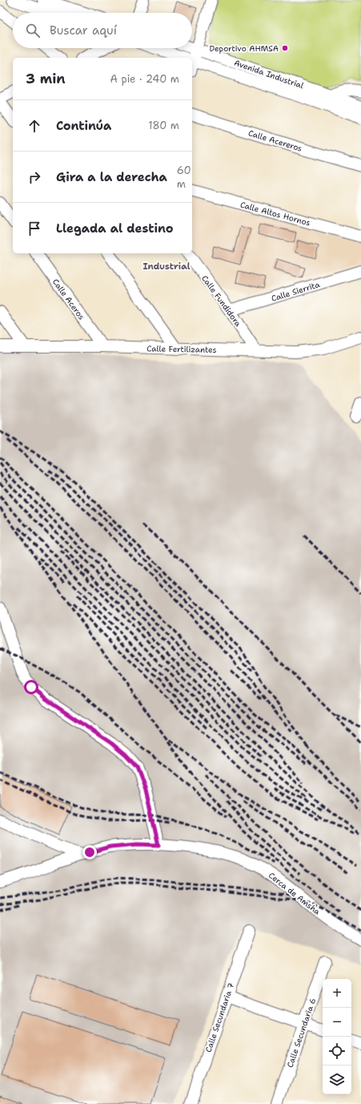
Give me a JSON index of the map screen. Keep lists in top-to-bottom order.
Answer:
{
  "streets": {
    "street": [
      "Avenida Industrial",
      "Calle Acereros",
      "Calle Altos Hornos",
      "Calle Sierrita",
      "Calle Aceros",
      "Calle Fundidora",
      "Calle Fertilizantes",
      "Cerca de Amsha",
      "Calle Secundaria 7",
      "Calle Secundaria 6"
    ]
  },
  "crossings": [
    ["Calle Sierrita", "Calle Fundidora"],
    ["Calle Aceros", "Calle Fertilizantes"],
    ["Calle Fundidora", "Calle Fertilizantes"]
  ],
  "districts": ["Industrial"],
  "places": ["Deportivo AHMSA"],
  "page": {
    "search": "Buscar aquí",
    "heading": ["3 min", "A pie · 240 m"],
    "list": [
      ["Continúa", "180 m"],
      ["Gira a la derecha", "60 m"],
      "Llegada al destino"
    ],
    "map_buttons": ["+", "−"]
  }
}
